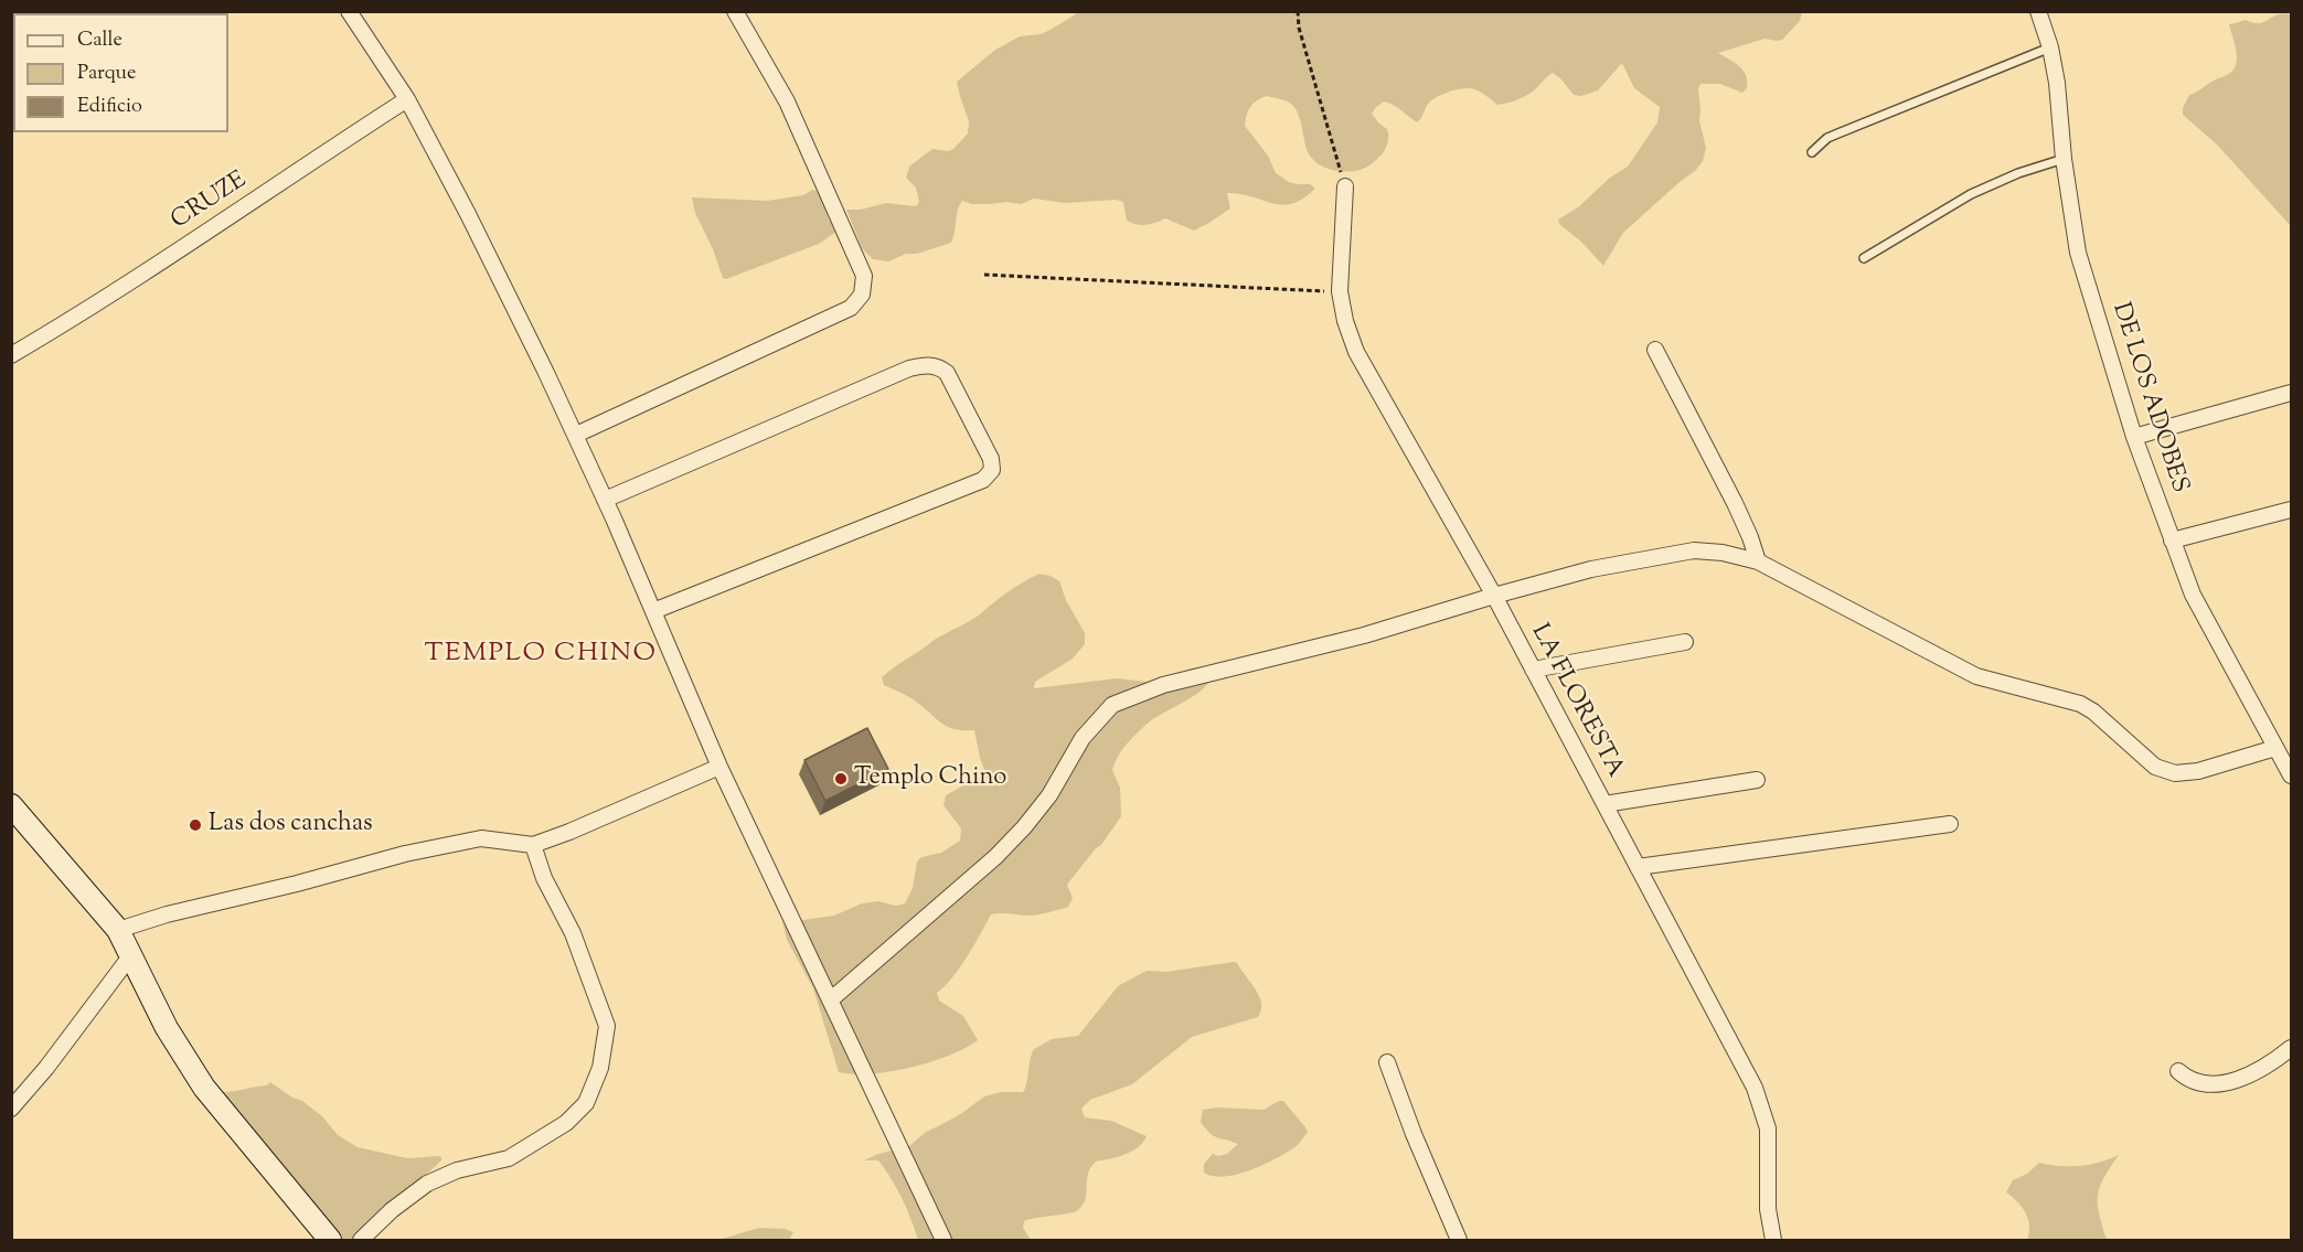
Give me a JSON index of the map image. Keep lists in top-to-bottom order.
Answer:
{
  "streets": {
    "street": ["CRUZE", "DE LOS ADOBES", "LA FLORESTA"]
  },
  "districts": ["TEMPLO CHINO"],
  "places": ["Templo Chino", "Las dos canchas"],
  "legend": ["Calle", "Parque", "Edificio"]
}
